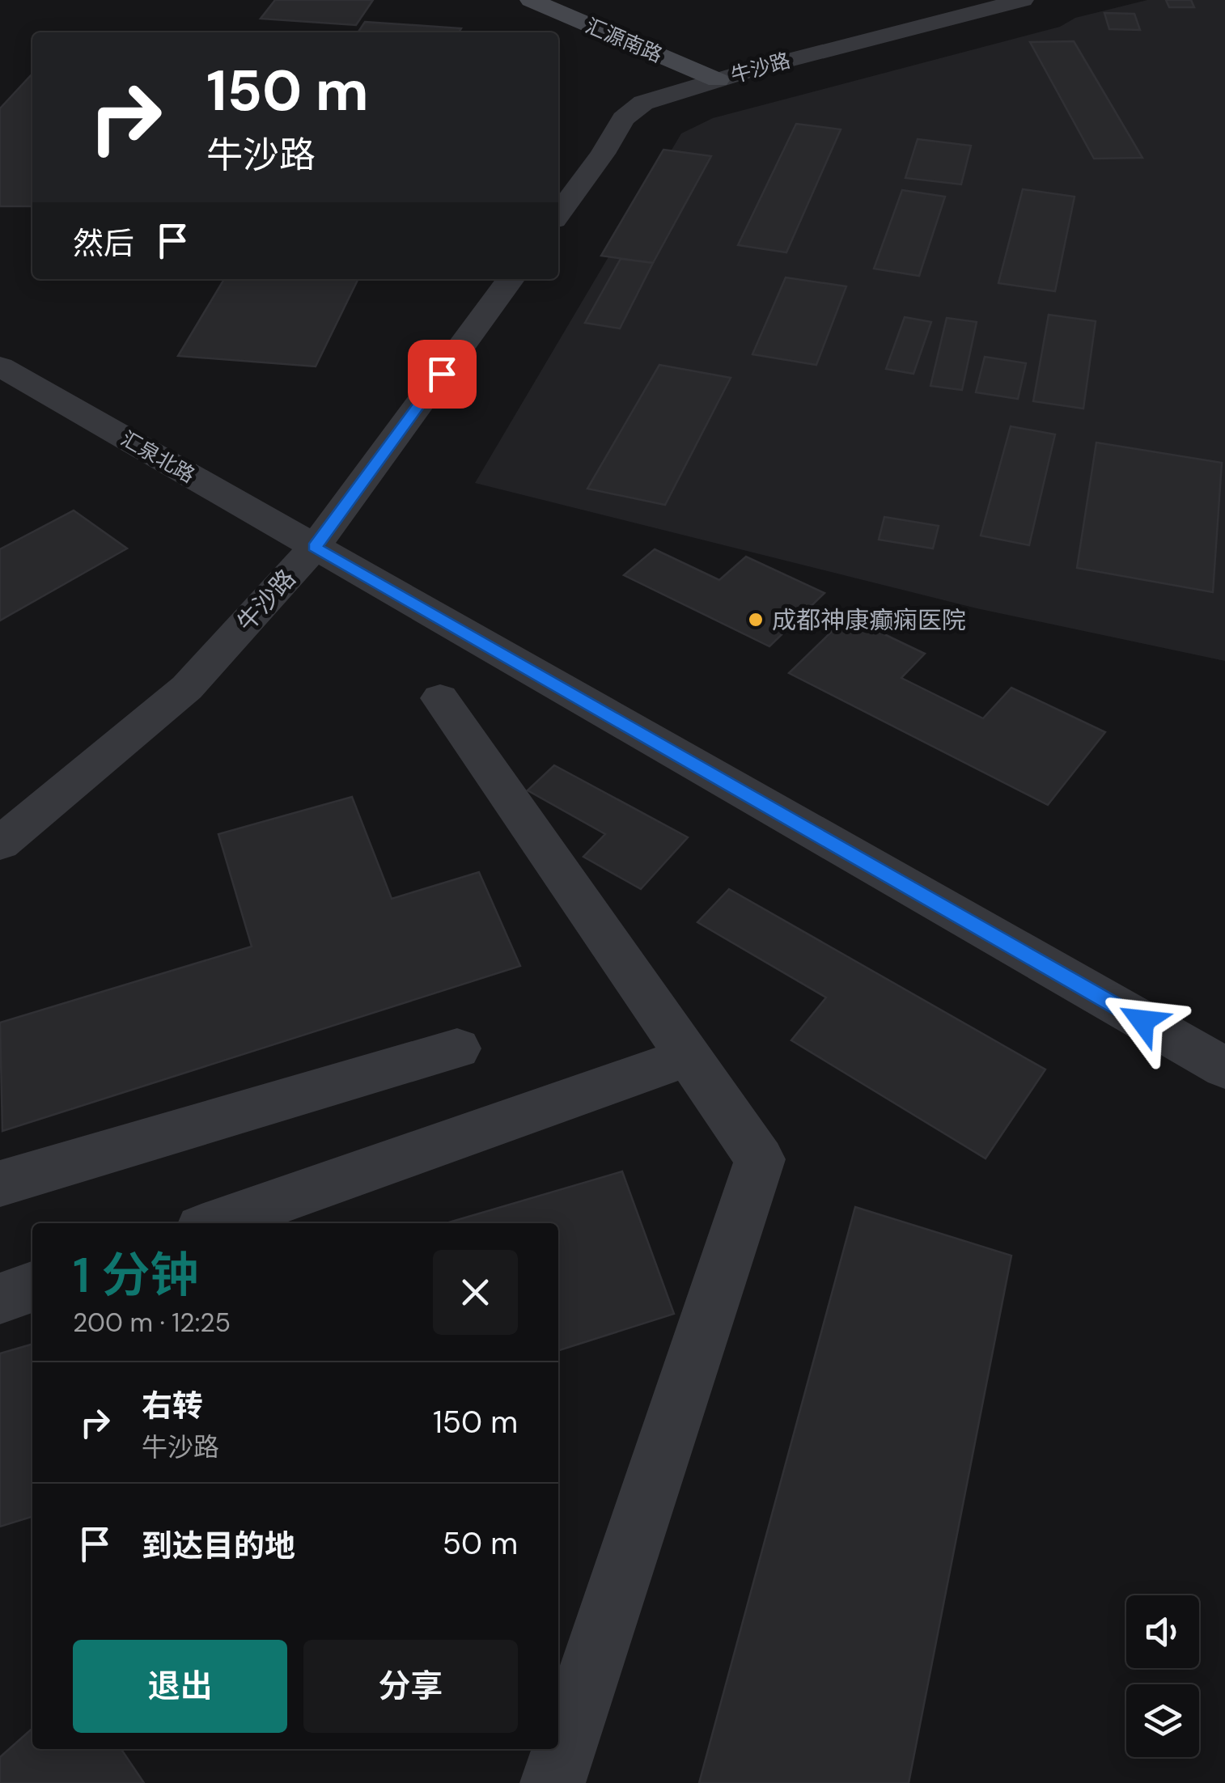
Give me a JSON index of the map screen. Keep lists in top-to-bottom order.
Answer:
{
  "streets": {
    "street": ["汇源南路", "牛沙路", "汇泉北路"]
  },
  "crossings": [
    ["汇源南路", "牛沙路"],
    ["牛沙路", "汇泉北路"]
  ],
  "places": ["成都神康癫痫医院"],
  "page": {
    "turn": ["150 m", "牛沙路"],
    "then": "然后",
    "heading": ["1 分钟", "200 m · 12:25"],
    "list": [
      {
        "name": "右转",
        "note": "牛沙路",
        "value": "150 m"
      },
      {
        "name": "到达目的地",
        "value": "50 m"
      }
    ],
    "buttons": ["退出", "分享"]
  }
}
